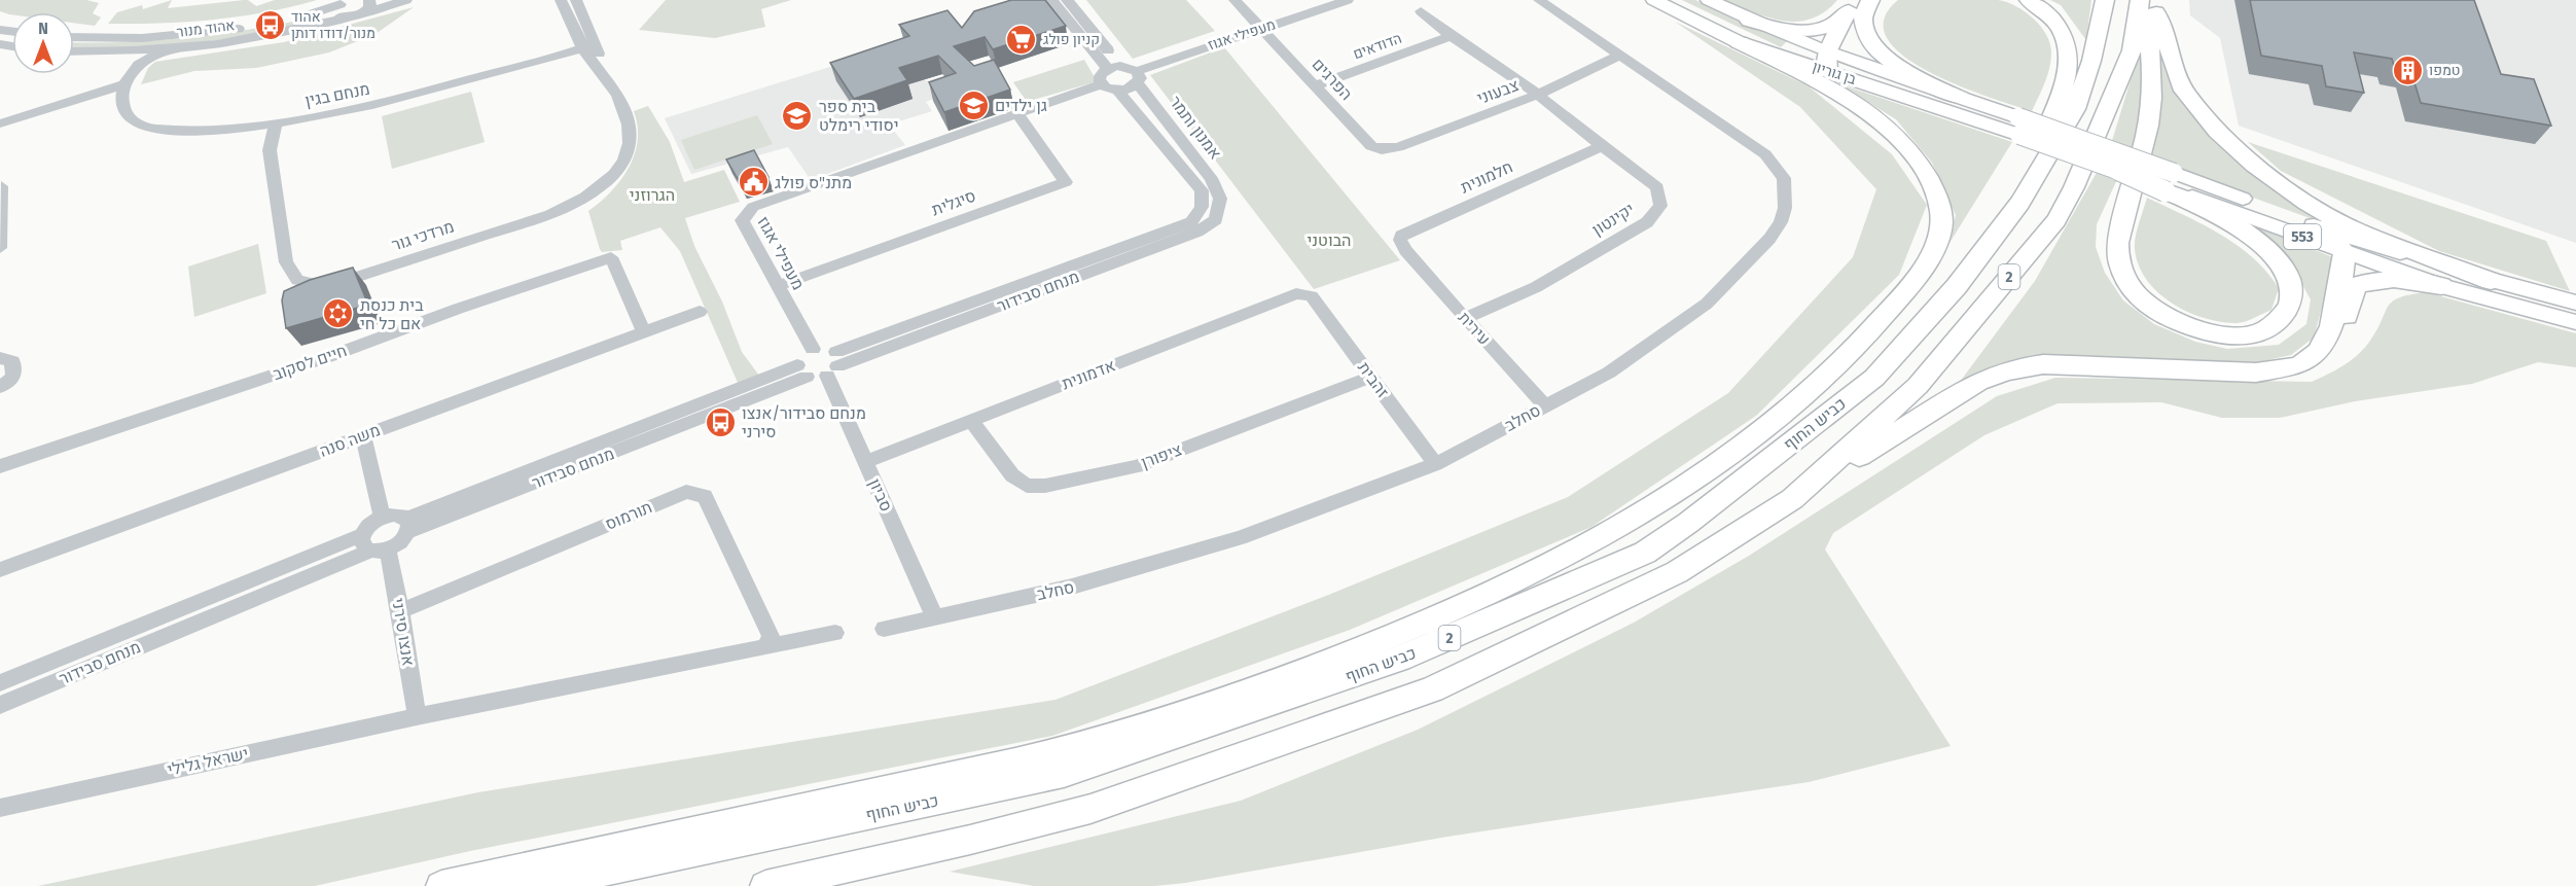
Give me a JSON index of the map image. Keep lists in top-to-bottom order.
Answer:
{
  "streets": {
    "highway": ["2", "כביש החוף"],
    "main road": ["בן גוריון", "553"],
    "street": [
      "אהוד מנור",
      "מעפילי אגוז",
      "הדודאים",
      "הפרגים",
      "צבעוני",
      "מנחם בגין",
      "אמנון ותמר",
      "חלמונית",
      "סיגלית",
      "יקינטון",
      "מרדכי גור",
      "מנחם סבידור",
      "עירית",
      "חיים לסקוב",
      "אדמונית",
      "זהבית",
      "סחלב",
      "משה סנה",
      "ציפורן",
      "סביון",
      "תורמוס",
      "אנצו סירני",
      "ישראל גלילי"
    ]
  },
  "crossings": [
    ["מעפילי אגוז", "הפרגים"],
    ["מעפילי אגוז", "אמנון ותמר"],
    ["מעפילי אגוז", "סיגלית"],
    ["הדודאים", "הפרגים"],
    ["בן גוריון", "553"],
    ["הפרגים", "צבעוני"],
    ["צבעוני", "יקינטון"],
    ["צבעוני", "סחלב"],
    ["מנחם בגין", "מרדכי גור"],
    ["אמנון ותמר", "מנחם סבידור"],
    ["חלמונית", "יקינטון"],
    ["חלמונית", "עירית"],
    ["יקינטון", "עירית"],
    ["מנחם סבידור", "סביון"],
    ["מנחם סבידור", "אנצו סירני"],
    ["עירית", "סחלב"],
    ["חיים לסקוב", "משה סנה"],
    ["אדמונית", "זהבית"],
    ["אדמונית", "ציפורן"],
    ["אדמונית", "סביון"],
    ["זהבית", "סחלב"],
    ["זהבית", "ציפורן"],
    ["סחלב", "סביון"],
    ["תורמוס", "אנצו סירני"],
    ["תורמוס", "ישראל גלילי"],
    ["אנצו סירני", "ישראל גלילי"]
  ],
  "parks": ["הגרוזני", "הבוטני"],
  "places": {
    "bus stop": ["אהוד מנור/דודו דותן", "מנחם סבידור/אנצו סירני"],
    "supermarket": ["קניון פולג"],
    "building": ["טמפו"],
    "school or university": ["גן ילדים", "בית ספר יסודי רימלט"],
    "public building": ["מתנ\"ס פולג"],
    "synagogue": ["בית כנסת אם כל חי"]
  },
  "north": "top"
}
